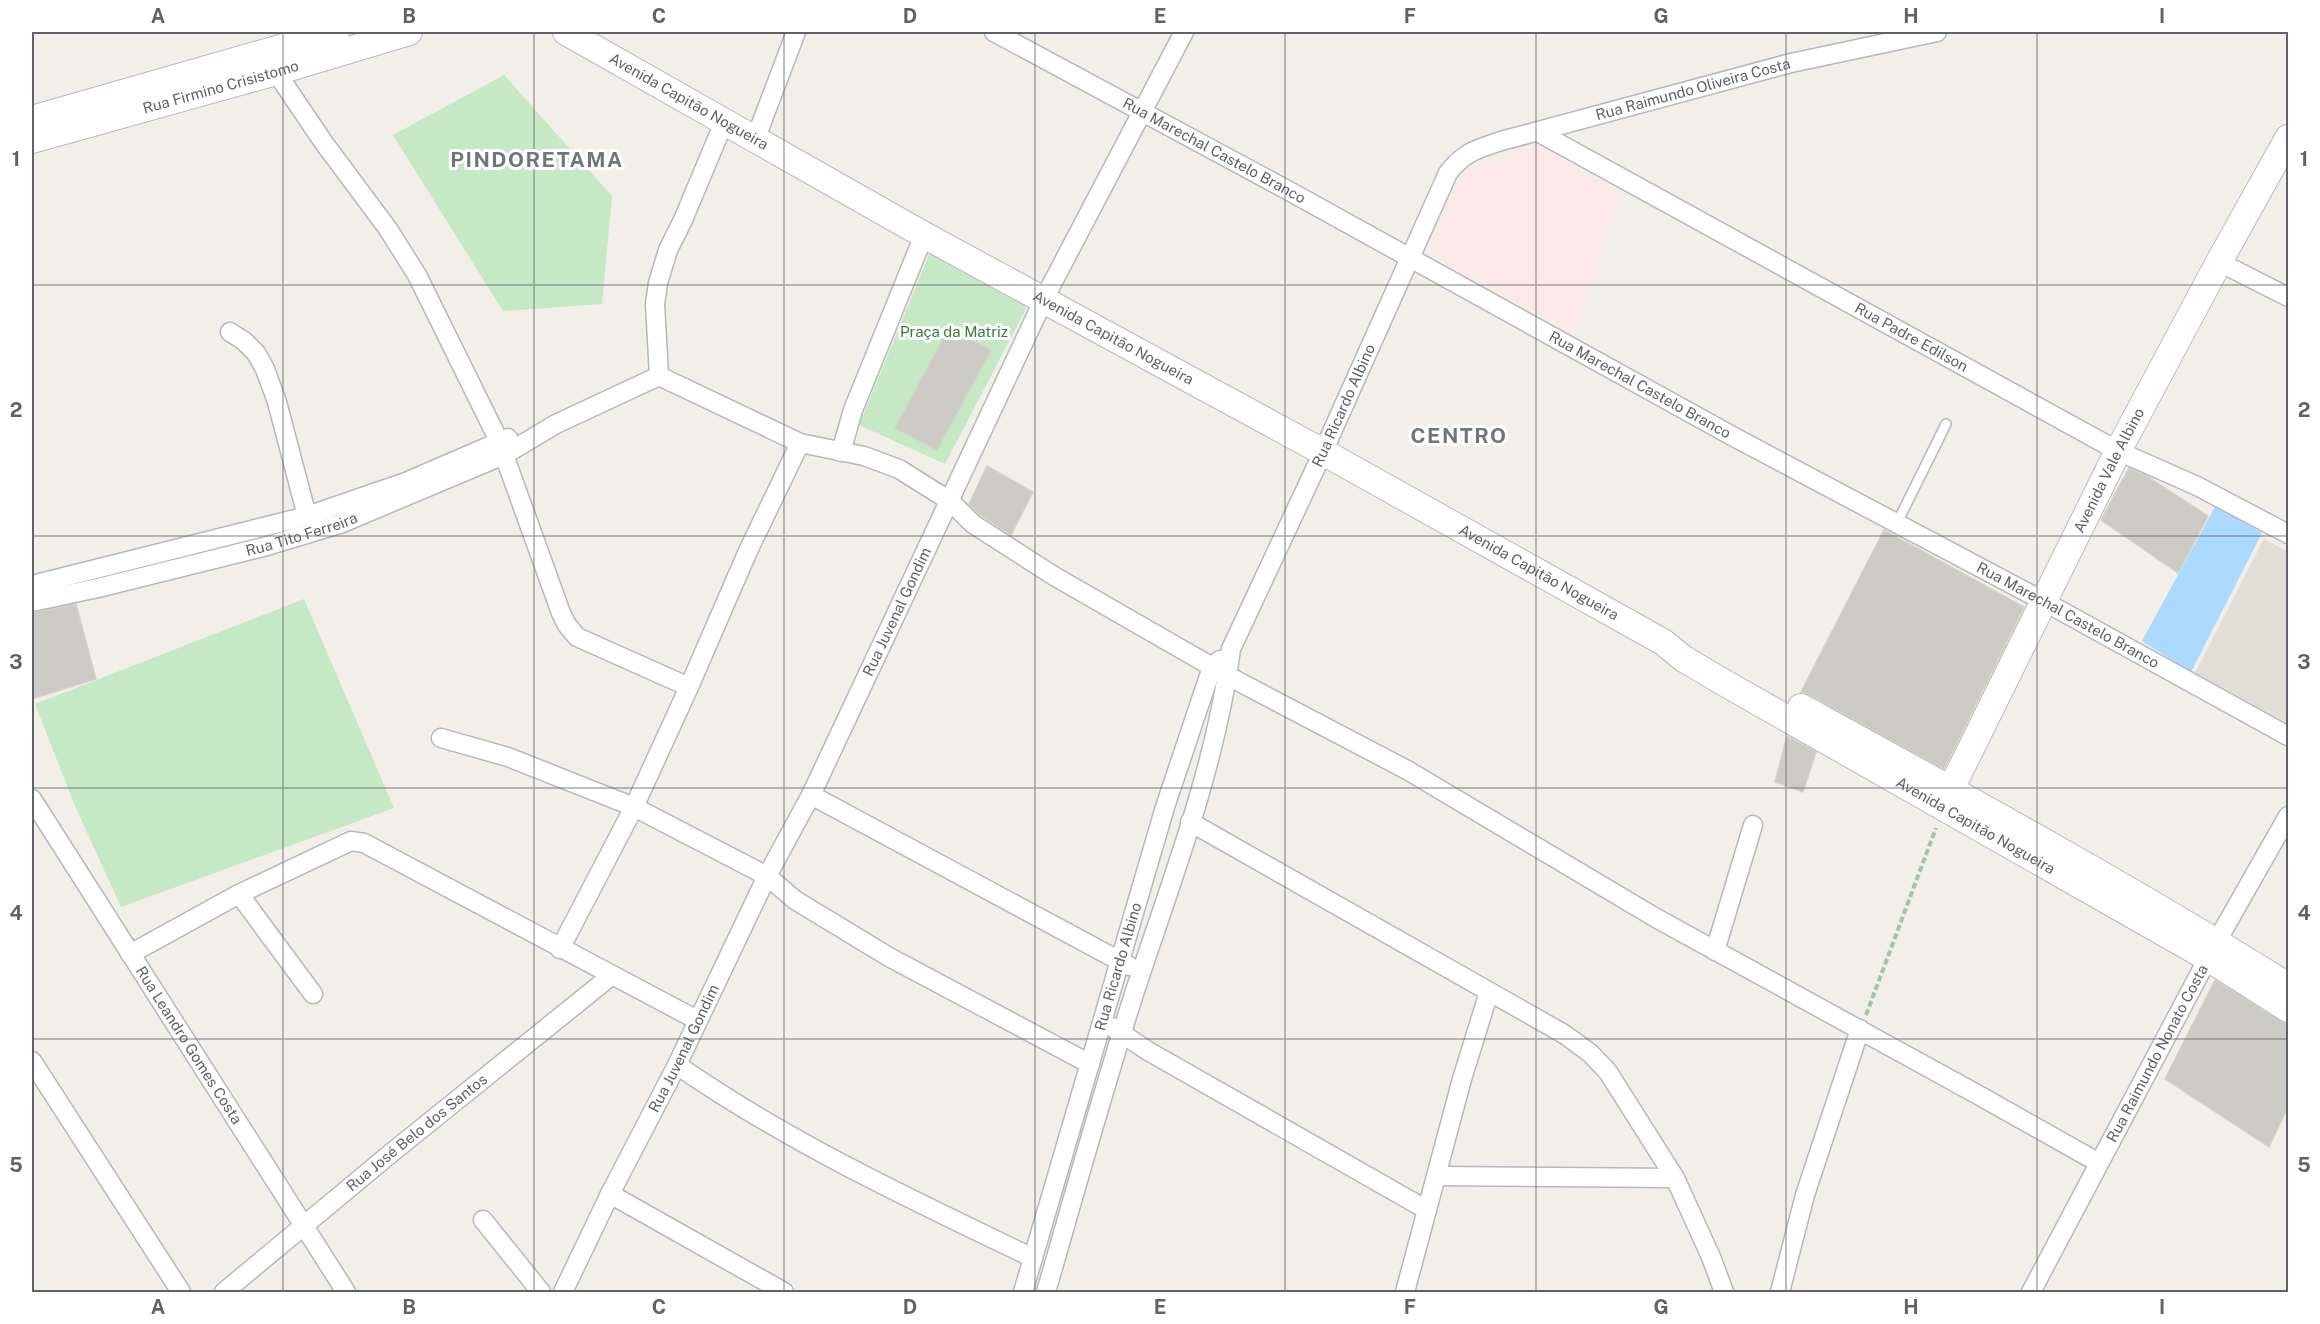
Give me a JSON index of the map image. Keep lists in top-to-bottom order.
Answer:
{
  "streets": {
    "main road": ["Rua Firmino Crisistomo", "Avenida Capitão Nogueira", "Avenida Vale Albino"],
    "street": [
      "Rua Raimundo Oliveira Costa",
      "Rua Marechal Castelo Branco",
      "Rua Padre Edilson",
      "Rua Ricardo Albino",
      "Rua Tito Ferreira",
      "Rua Juvenal Gondim",
      "Rua Leandro Gomes Costa",
      "Rua Raimundo Nonato Costa",
      "Rua José Belo dos Santos"
    ]
  },
  "crossings": [
    ["Rua Raimundo Oliveira Costa", "Rua Padre Edilson"],
    ["Rua Raimundo Oliveira Costa", "Rua Ricardo Albino"],
    ["Avenida Capitão Nogueira", "Rua Ricardo Albino"],
    ["Avenida Capitão Nogueira", "Avenida Vale Albino"],
    ["Avenida Capitão Nogueira", "Rua Juvenal Gondim"],
    ["Avenida Capitão Nogueira", "Rua Raimundo Nonato Costa"],
    ["Rua Marechal Castelo Branco", "Rua Ricardo Albino"],
    ["Rua Marechal Castelo Branco", "Avenida Vale Albino"],
    ["Rua Marechal Castelo Branco", "Rua Juvenal Gondim"],
    ["Rua Padre Edilson", "Avenida Vale Albino"],
    ["Rua Leandro Gomes Costa", "Rua José Belo dos Santos"]
  ],
  "districts": ["PINDORETAMA", "CENTRO"],
  "parks": ["Praça da Matriz"],
  "grid": {
    "columns": [
      "A",
      "B",
      "C",
      "D",
      "E",
      "F",
      "G",
      "H",
      "I"
    ],
    "rows": [
      "1",
      "2",
      "3",
      "4",
      "5"
    ]
  }
}
